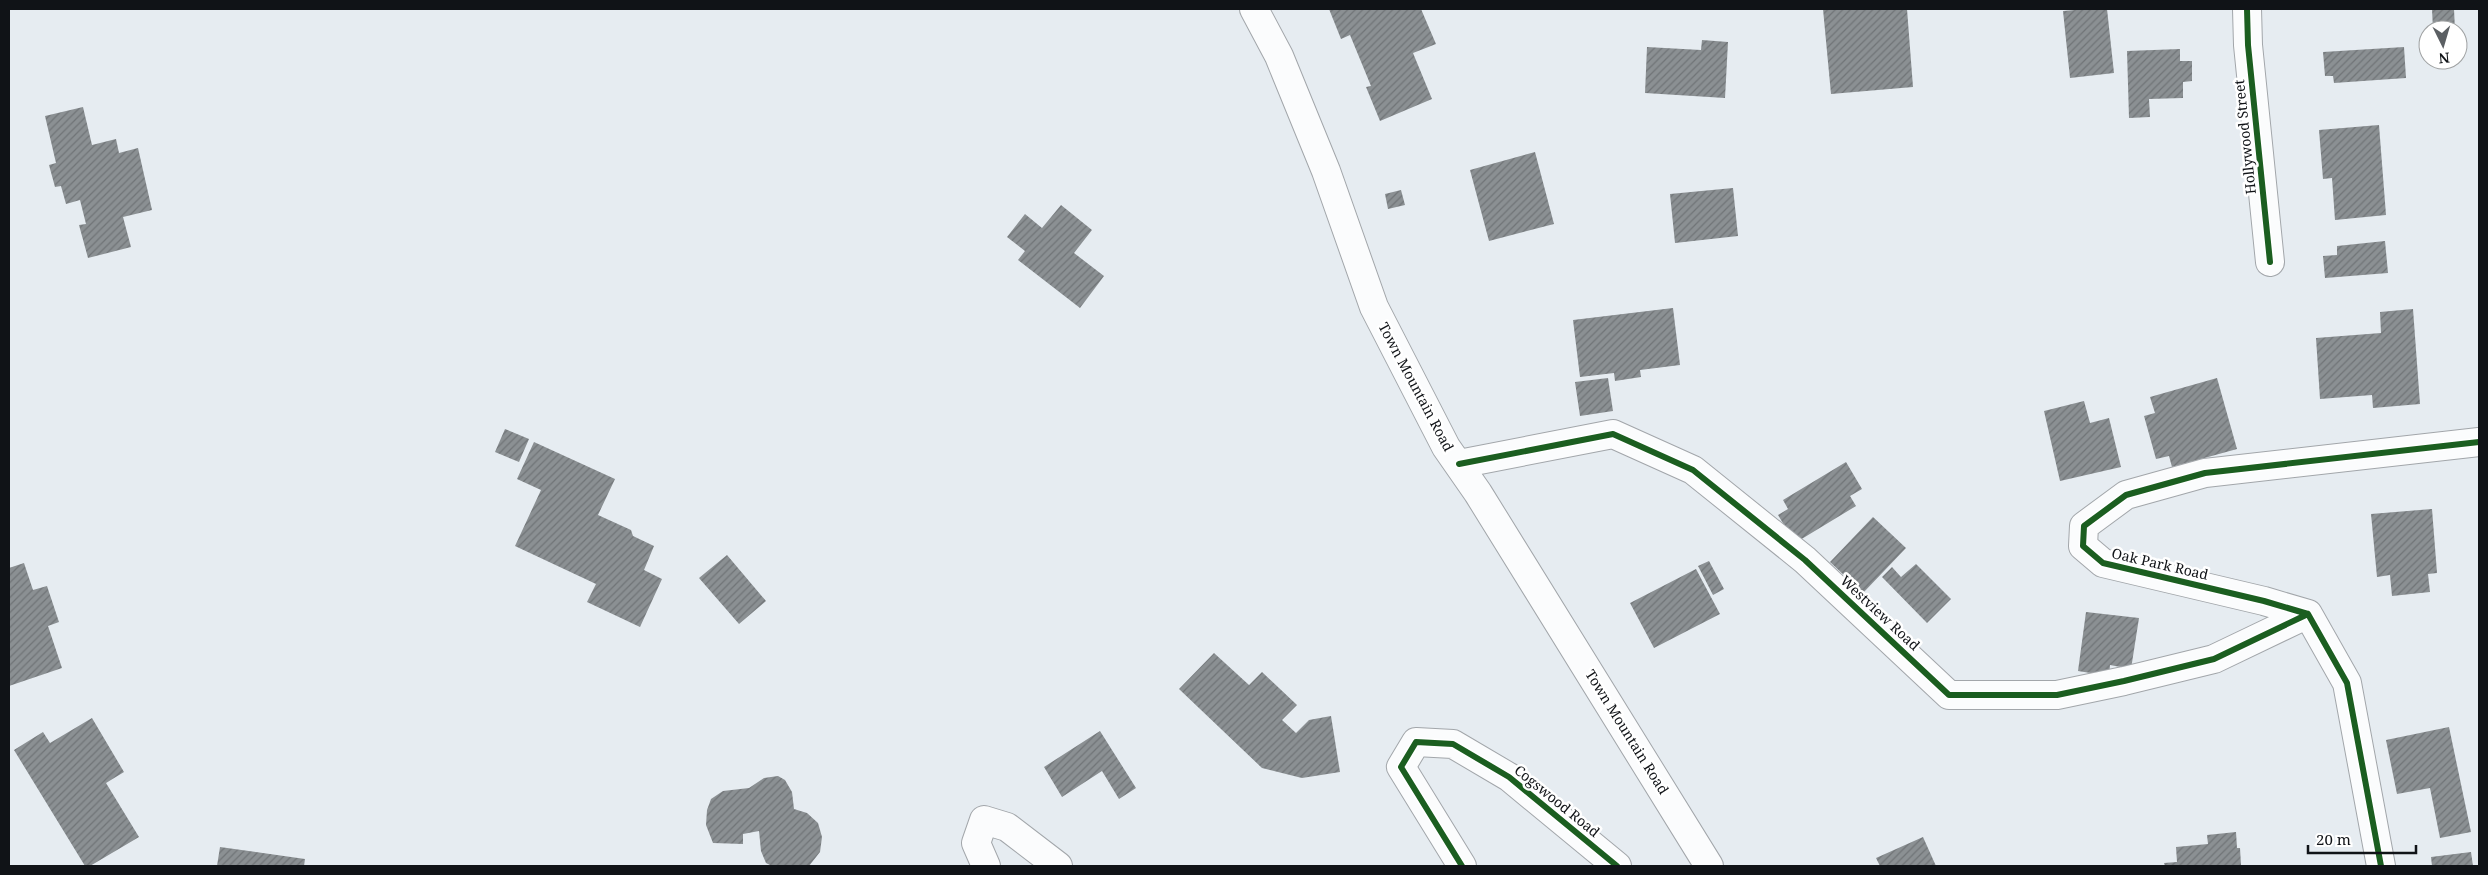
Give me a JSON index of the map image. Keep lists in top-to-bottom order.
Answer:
{
  "streets": {
    "street": [
      "Hollywood Street",
      "Town Mountain Road",
      "Oak Park Road",
      "Westview Road",
      "Cogswood Road"
    ]
  },
  "crossings": [
    ["Town Mountain Road", "Westview Road"],
    ["Oak Park Road", "Westview Road"]
  ],
  "scale_bar": "20 m",
  "north": "bottom"
}
